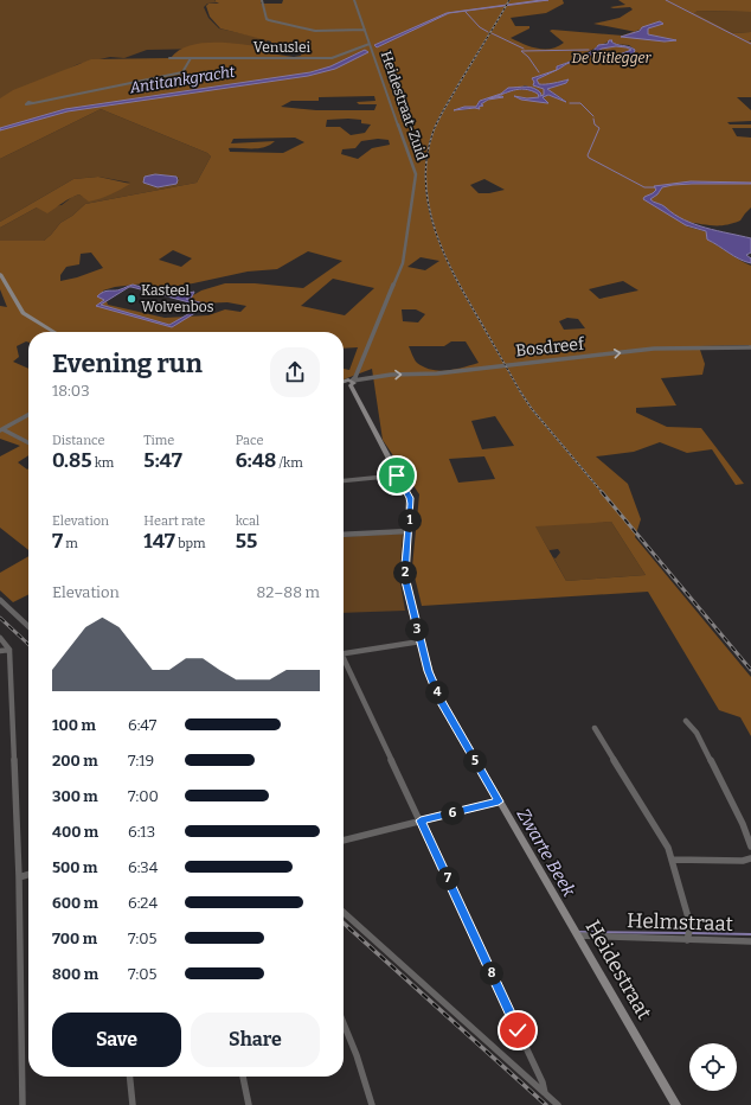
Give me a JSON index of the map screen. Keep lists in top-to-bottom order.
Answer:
{
  "streets": {
    "street": [
      "Venuslei",
      "Heidestraat-Zuid",
      "Bosdreef",
      "Helmstraat",
      "Heidestraat"
    ]
  },
  "crossings": [
    ["Venuslei", "Heidestraat-Zuid"],
    ["Heidestraat-Zuid", "Bosdreef"],
    ["Heidestraat-Zuid", "Heidestraat"],
    ["Bosdreef", "Heidestraat"],
    ["Helmstraat", "Heidestraat"]
  ],
  "one_way": ["Bosdreef"],
  "water": ["Antitankgracht", "Zwarte Beek"],
  "parks": ["De Uitlegger"],
  "places": ["Kasteel Wolvenbos"],
  "page": {
    "heading": ["Evening run", "18:03"],
    "stats": [
      ["Distance", "0.85 km"],
      ["Time", "5:47"],
      ["Pace", "6:48 /km"],
      ["Elevation", "7 m"],
      ["Heart rate", "147 bpm"],
      ["kcal", "55"]
    ],
    "pins": [
      "1",
      "2",
      "3",
      "4",
      "5",
      "6",
      "7",
      "8"
    ],
    "chart": ["Elevation", "82–88 m"],
    "list": [
      {
        "name": "100 m",
        "note": "6:47"
      },
      {
        "name": "200 m",
        "note": "7:19"
      },
      {
        "name": "300 m",
        "note": "7:00"
      },
      {
        "name": "400 m",
        "note": "6:13"
      },
      {
        "name": "500 m",
        "note": "6:34"
      },
      {
        "name": "600 m",
        "note": "6:24"
      },
      {
        "name": "700 m",
        "note": "7:05"
      },
      {
        "name": "800 m",
        "note": "7:05"
      }
    ],
    "buttons": ["Save", "Share"]
  }
}
